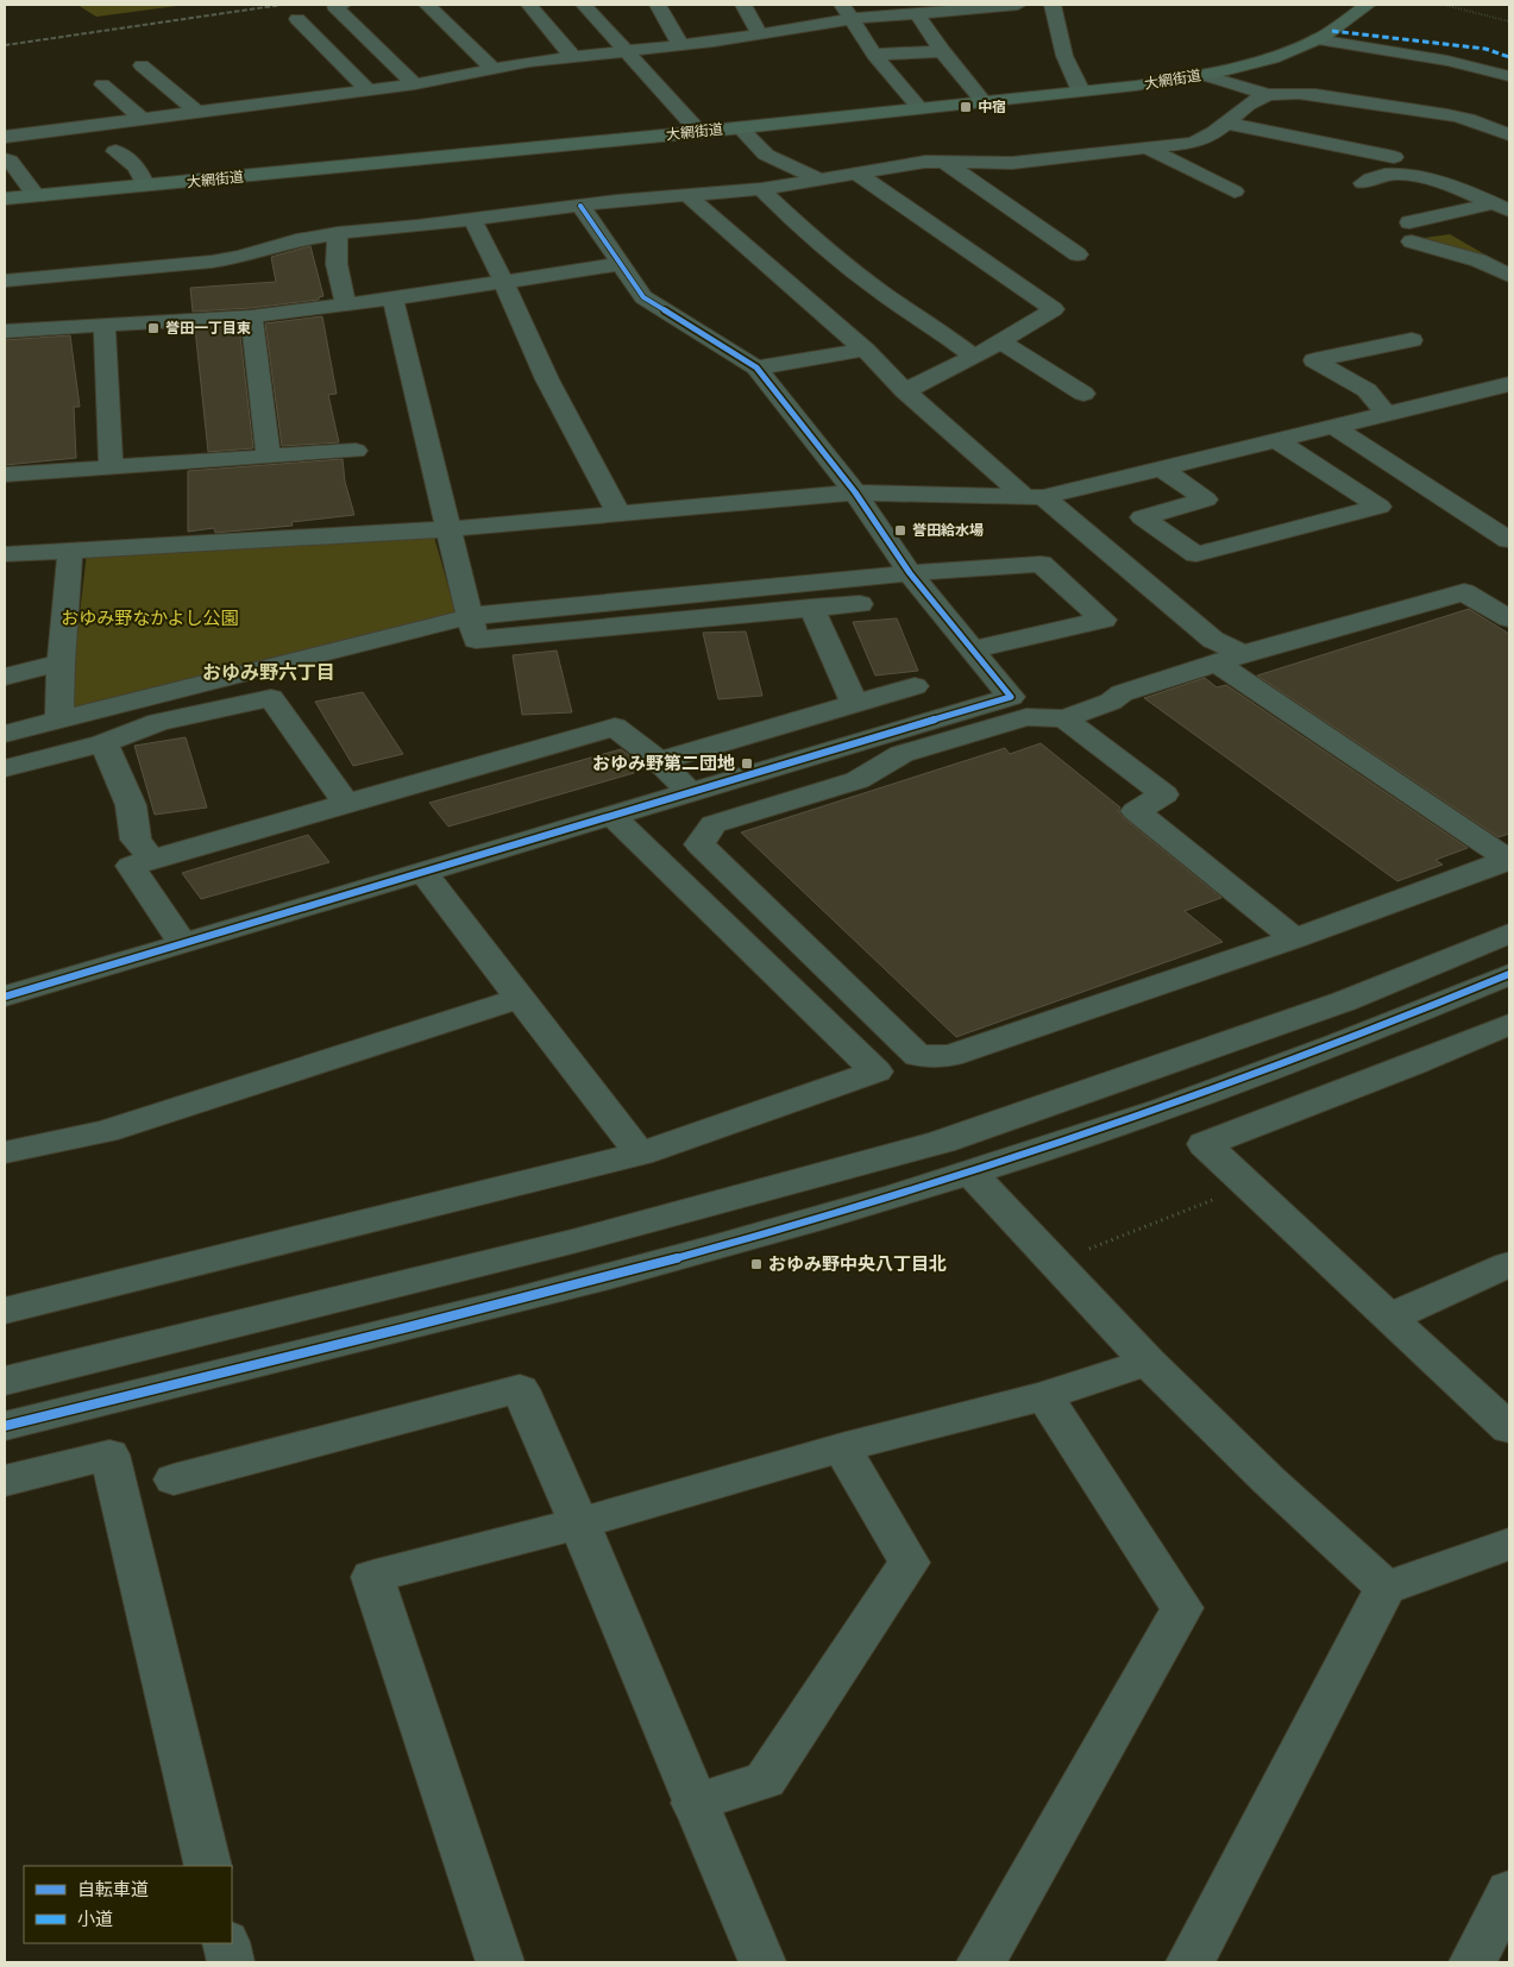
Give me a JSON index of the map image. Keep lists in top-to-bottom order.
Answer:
{
  "streets": {
    "main road": ["大網街道"]
  },
  "districts": ["おゆみ野六丁目"],
  "parks": ["おゆみ野なかよし公園"],
  "places": {
    "transit": [
      "中宿",
      "誉田一丁目東",
      "誉田給水場",
      "おゆみ野第二団地",
      "おゆみ野中央八丁目北"
    ]
  },
  "legend": ["自転車道", "小道"]
}
